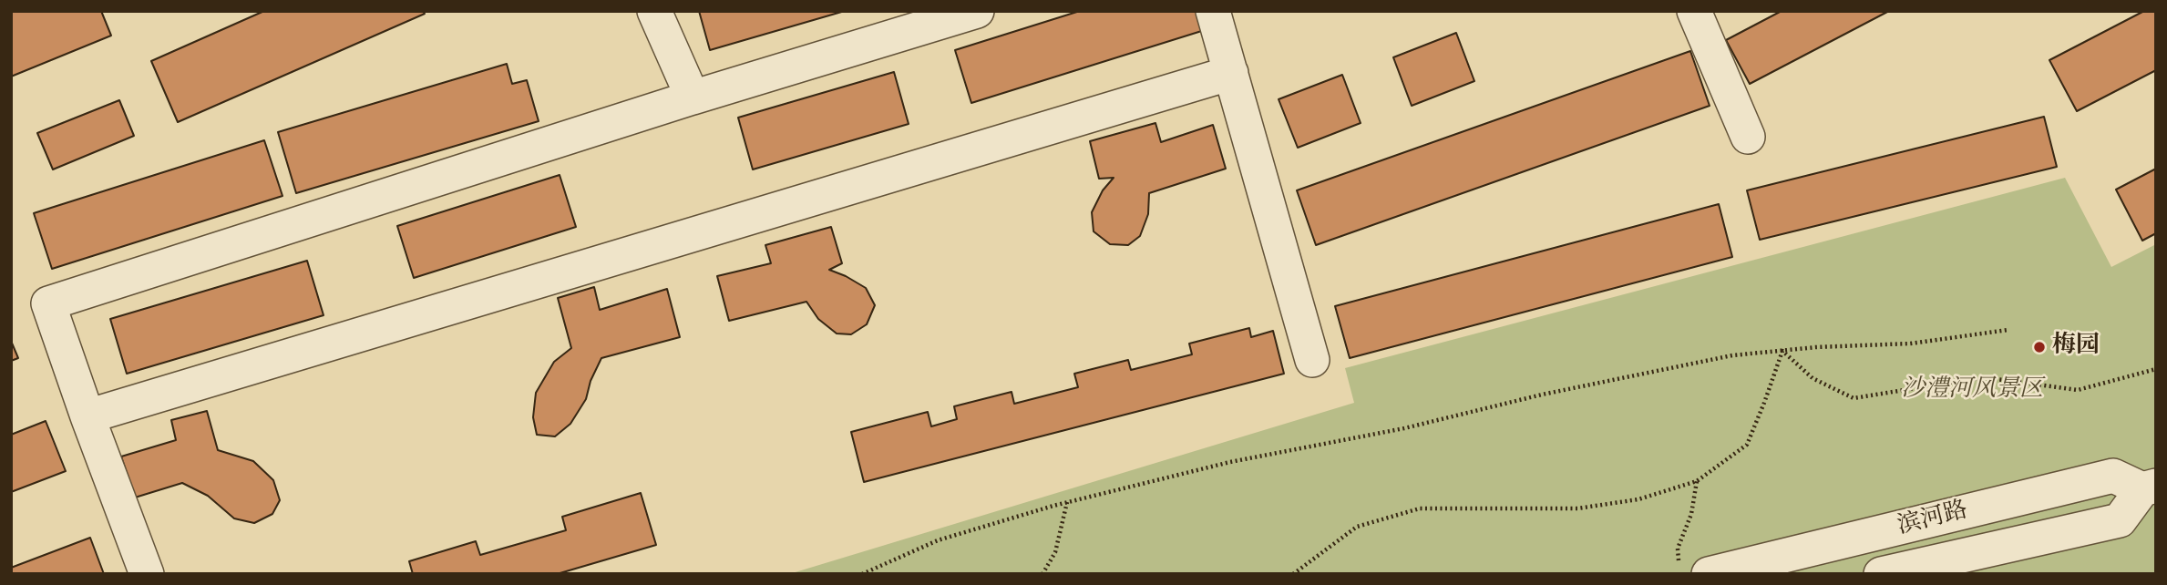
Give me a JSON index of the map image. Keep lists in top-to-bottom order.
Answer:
{
  "streets": {
    "street": ["滨河路"]
  },
  "parks": ["沙澧河风景区"],
  "places": ["梅园"]
}
